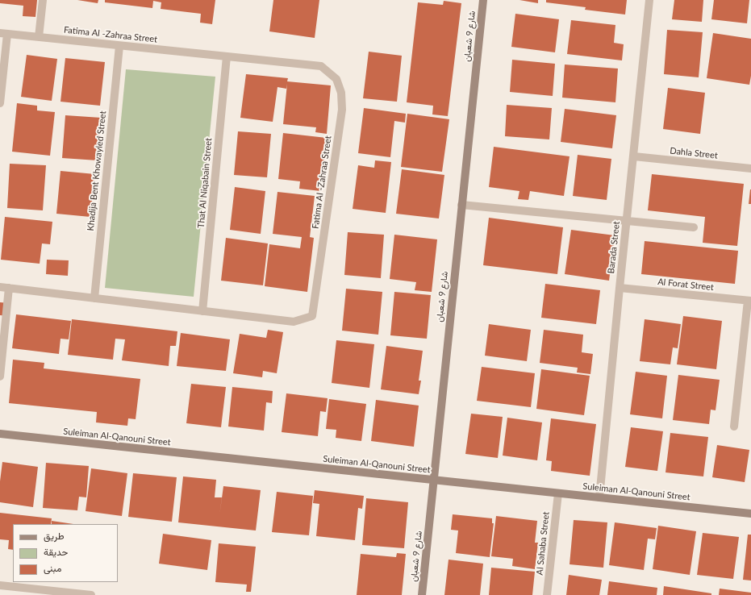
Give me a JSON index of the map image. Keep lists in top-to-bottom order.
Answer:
{
  "streets": {
    "street": [
      "Fatima Al -Zahraa Street",
      "شارع 9 شعبان",
      "Dahla Street",
      "Khadija Bent Khowayled Street",
      "That Al Niqabain Street",
      "Barada Street",
      "Al Forat Street",
      "Suleiman Al-Qanouni Street",
      "Al Sahaba Street"
    ]
  },
  "crossings": [
    ["Fatima Al -Zahraa Street", "Khadija Bent Khowayled Street"],
    ["Fatima Al -Zahraa Street", "That Al Niqabain Street"],
    ["شارع 9 شعبان", "Suleiman Al-Qanouni Street"],
    ["Dahla Street", "Barada Street"],
    ["Barada Street", "Al Forat Street"],
    ["Barada Street", "Suleiman Al-Qanouni Street"],
    ["Suleiman Al-Qanouni Street", "Al Sahaba Street"]
  ],
  "legend": ["طريق", "حديقة", "مبنى"]
}
